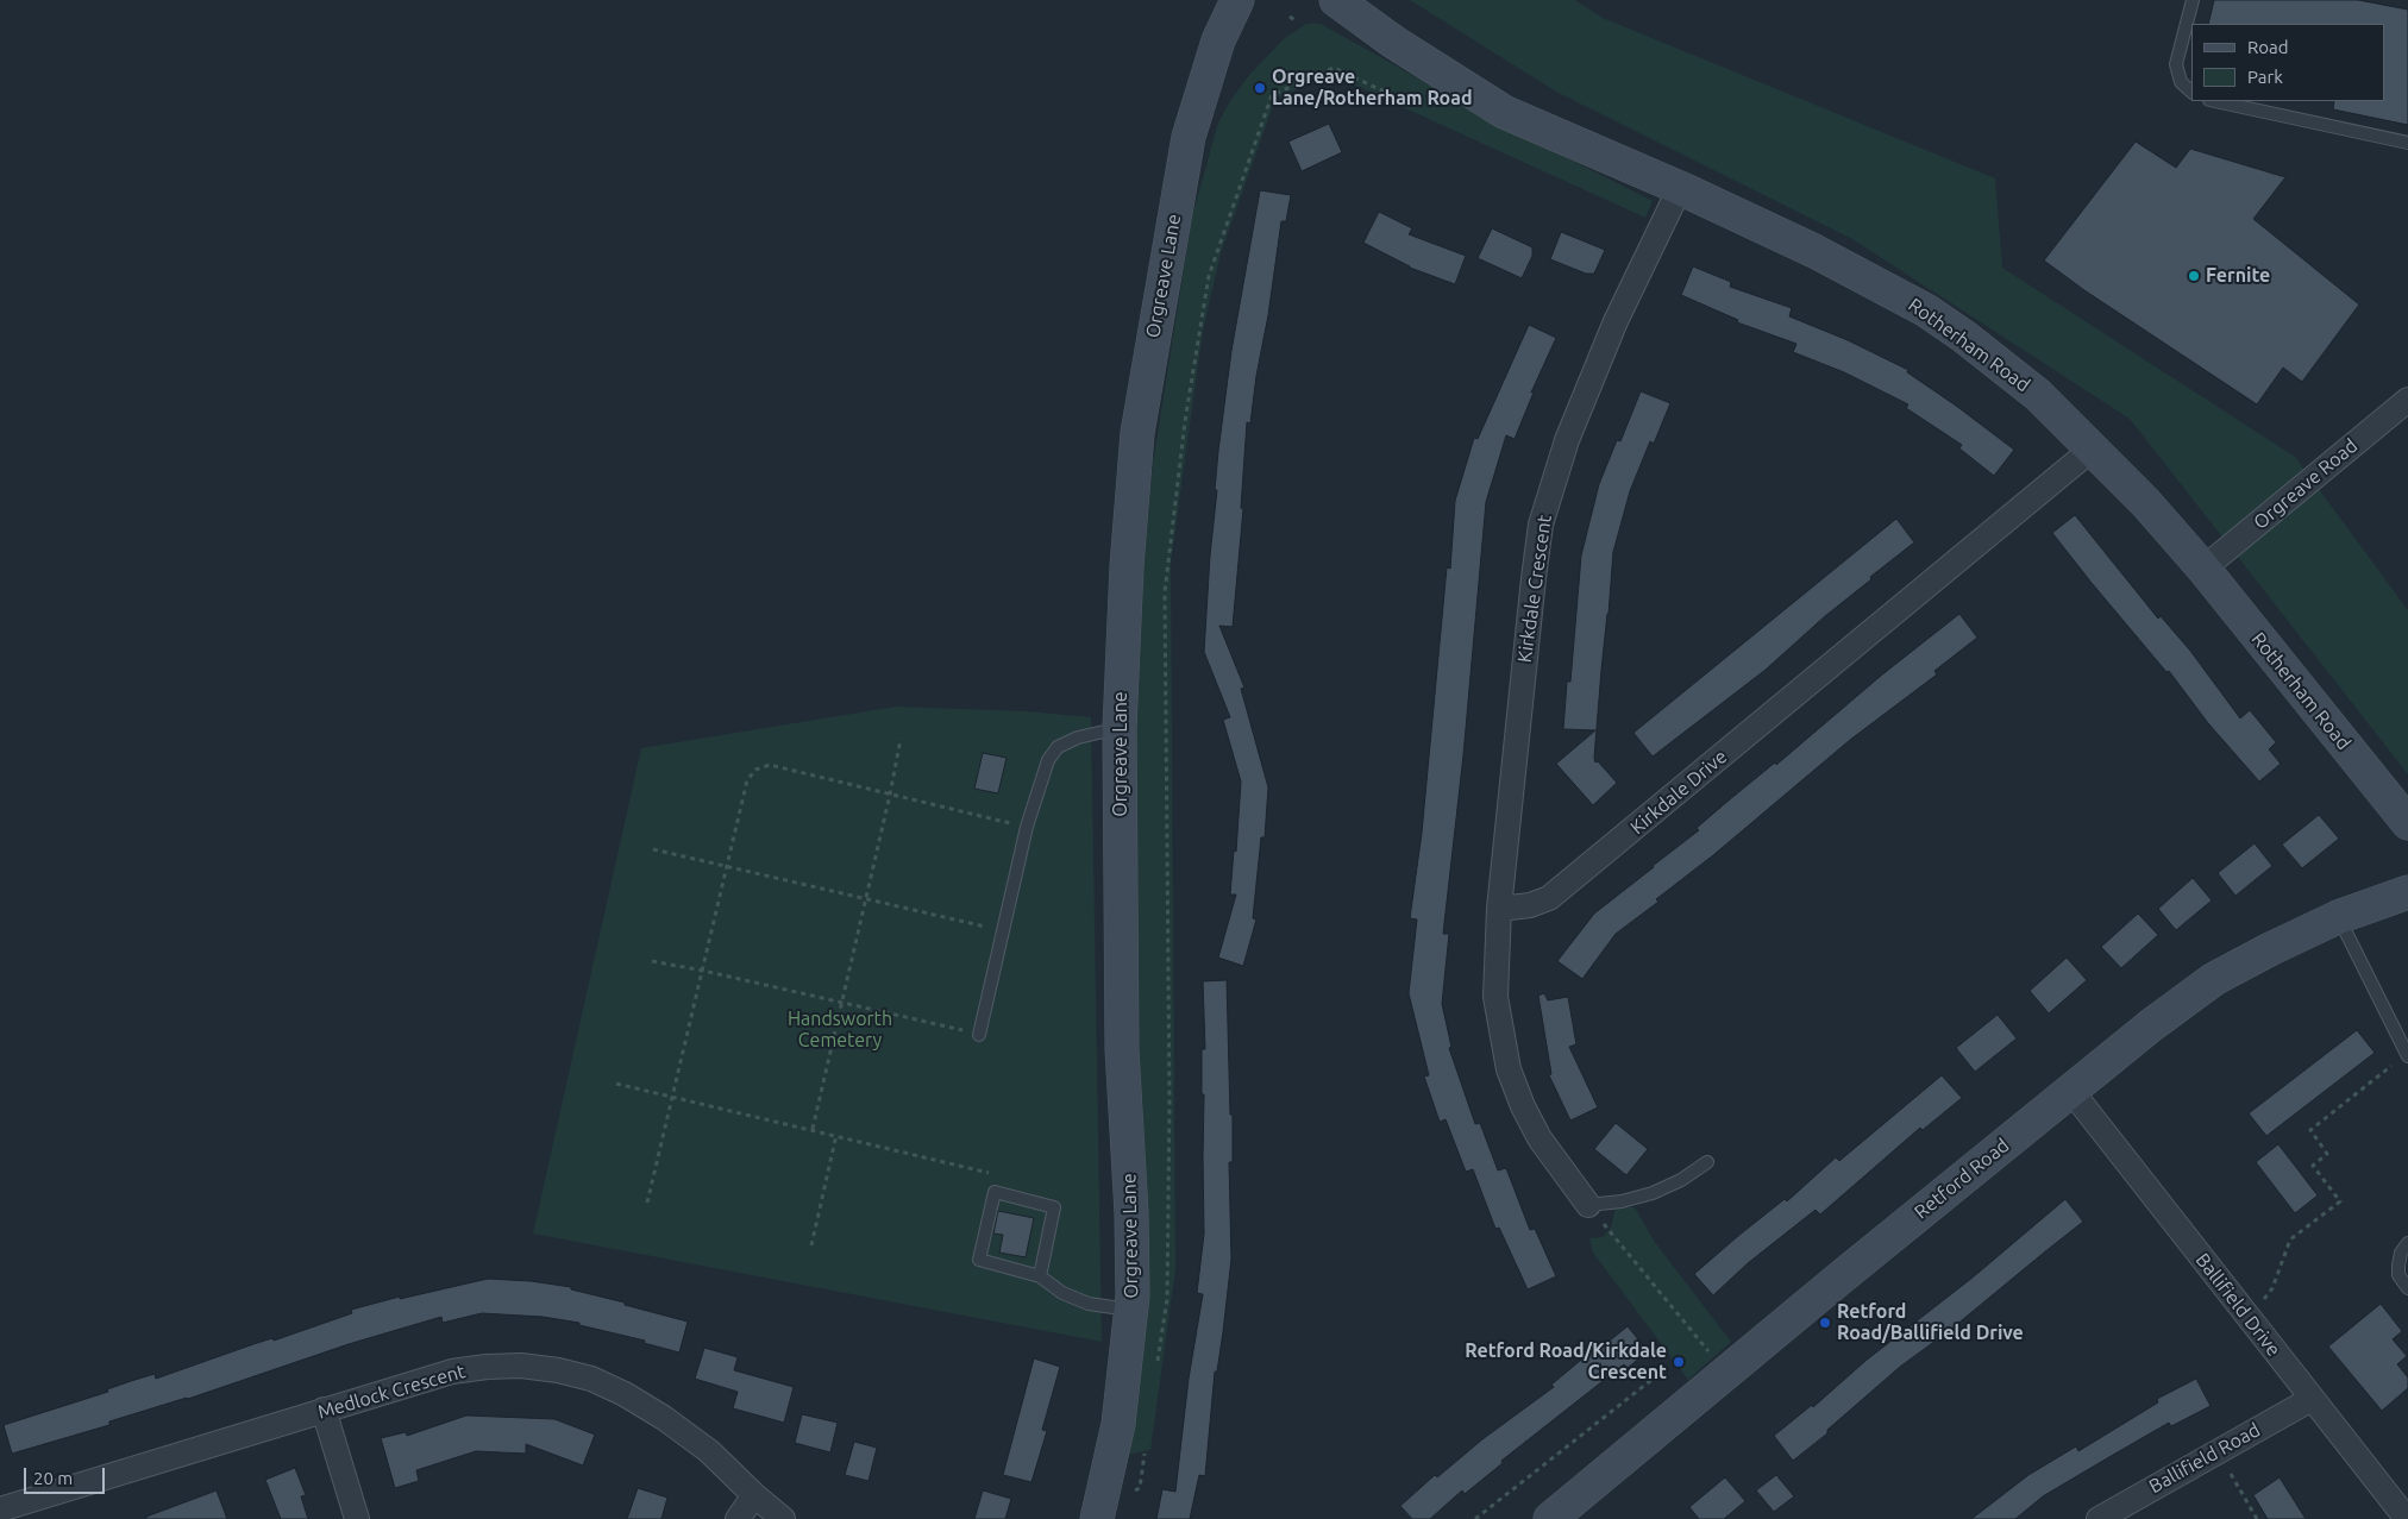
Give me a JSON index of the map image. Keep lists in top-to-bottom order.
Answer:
{
  "streets": {
    "main road": ["Orgreave Lane", "Rotherham Road", "Retford Road"],
    "street": [
      "Orgreave Road",
      "Kirkdale Crescent",
      "Kirkdale Drive",
      "Ballifield Drive",
      "Medlock Crescent",
      "Ballifield Road"
    ]
  },
  "crossings": [
    ["Rotherham Road", "Orgreave Road"],
    ["Rotherham Road", "Kirkdale Crescent"],
    ["Rotherham Road", "Kirkdale Drive"],
    ["Kirkdale Crescent", "Kirkdale Drive"],
    ["Retford Road", "Ballifield Drive"],
    ["Ballifield Drive", "Ballifield Road"]
  ],
  "parks": ["Handsworth Cemetery"],
  "places": [
    "Orgreave Lane/Rotherham Road",
    "Fernite",
    "Retford Road/Ballifield Drive",
    "Retford Road/Kirkdale Crescent"
  ],
  "legend": ["Road", "Park"],
  "scale_bar": "20 m"
}
